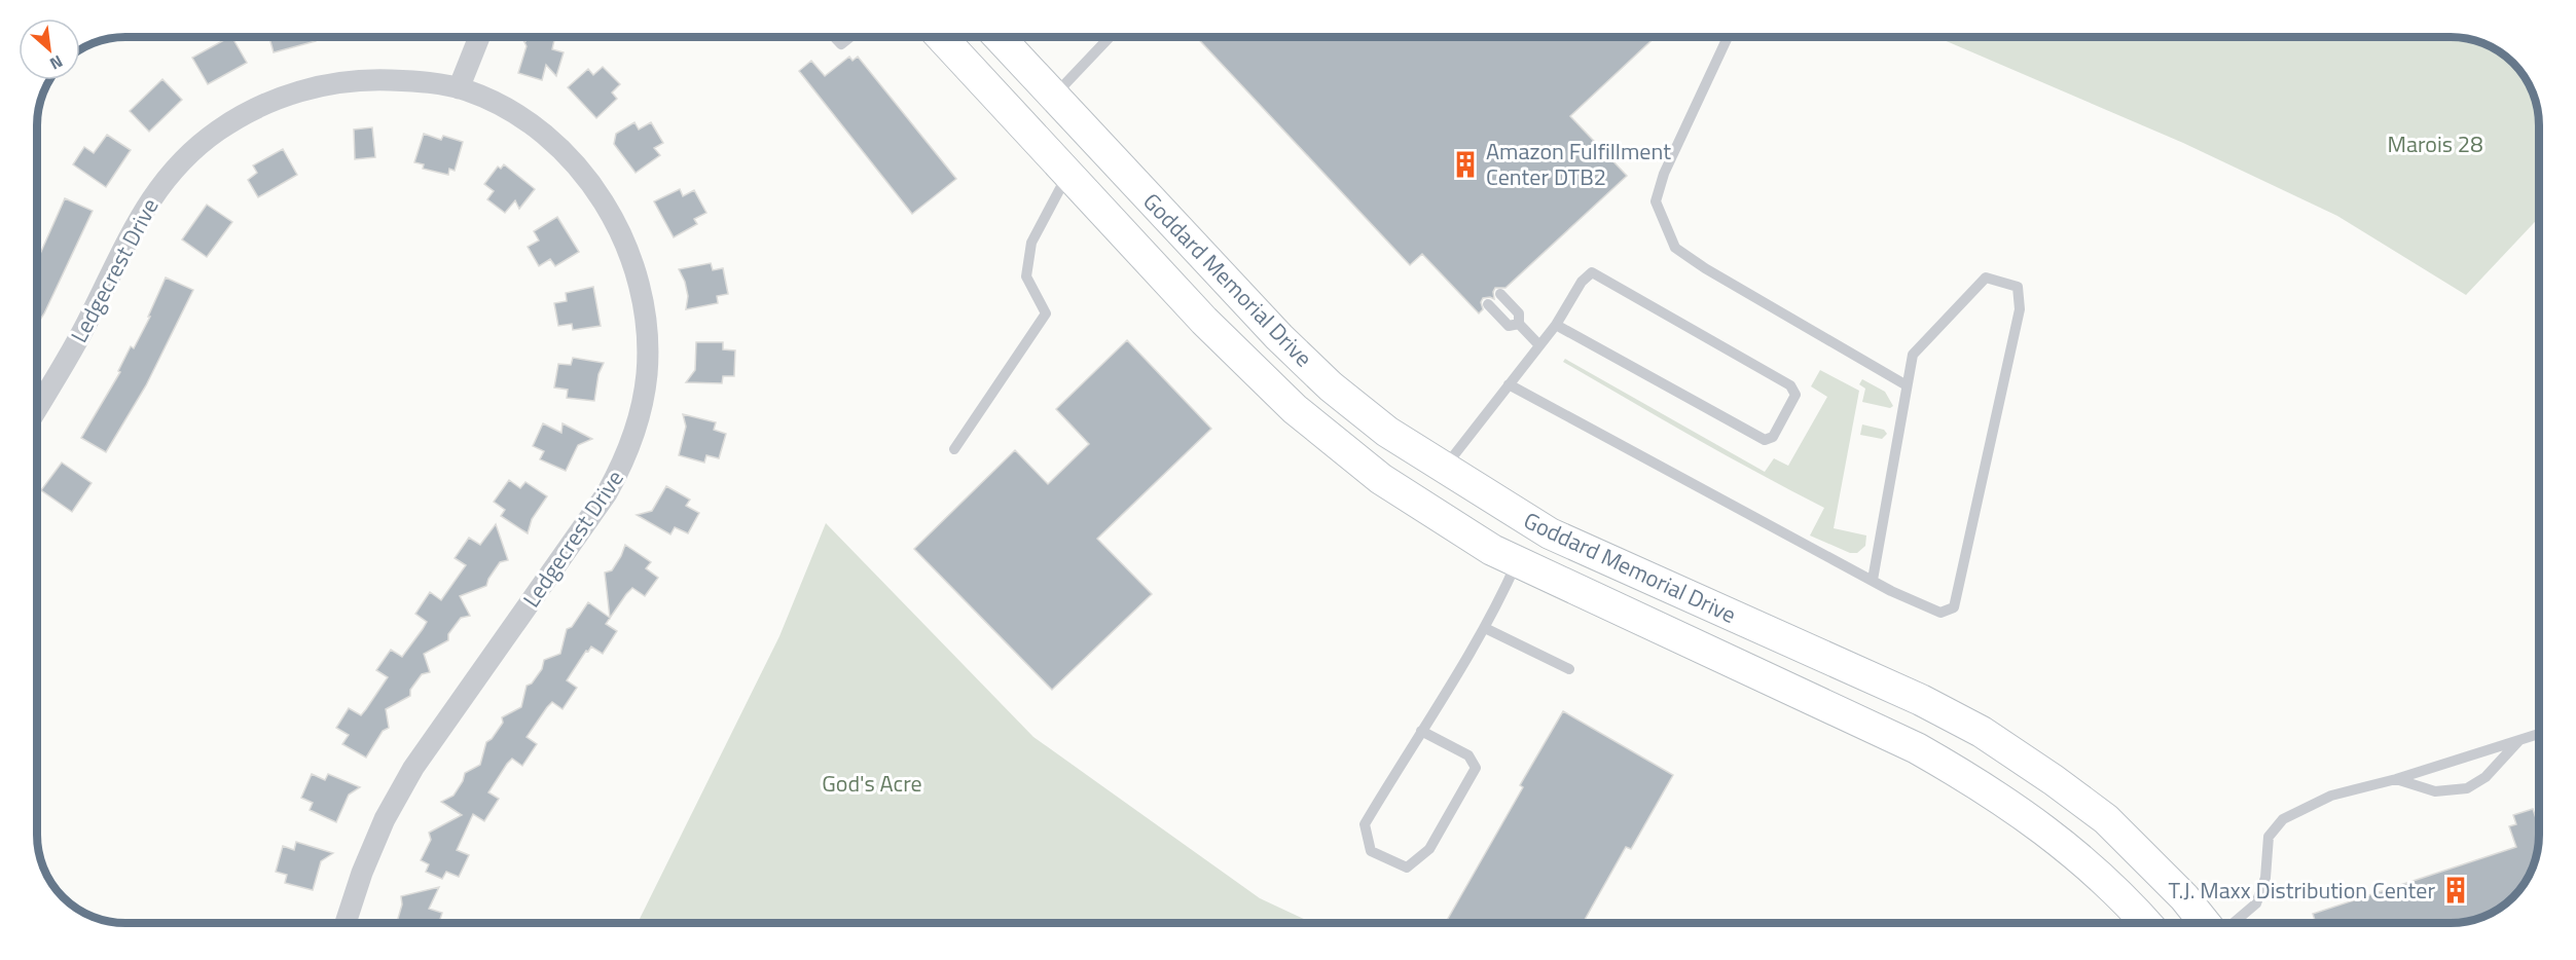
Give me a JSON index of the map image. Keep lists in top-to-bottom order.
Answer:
{
  "streets": {
    "main road": ["Goddard Memorial Drive"],
    "street": ["Ledgecrest Drive"]
  },
  "parks": ["Marois 28", "God's Acre"],
  "places": {
    "building": ["Amazon Fulfillment Center DTB2", "T.J. Maxx Distribution Center"]
  },
  "north": "bottom right"
}
